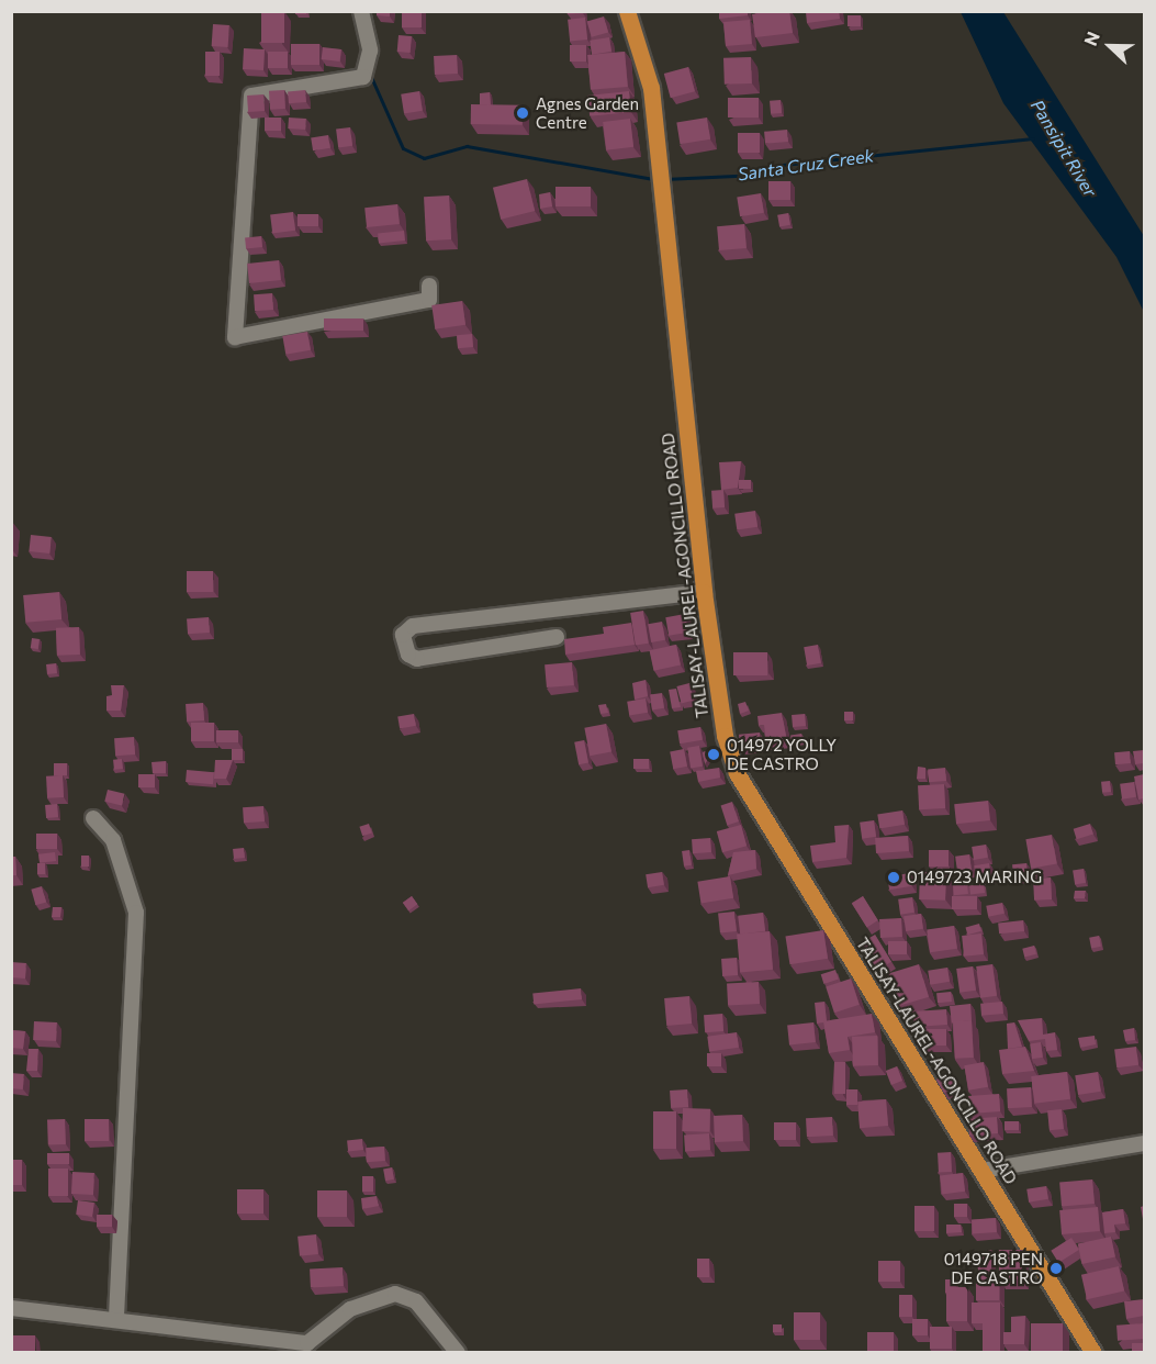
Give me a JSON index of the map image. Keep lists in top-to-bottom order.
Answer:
{
  "streets": {
    "main road": ["TALISAY-LAUREL-AGONCILLO ROAD"]
  },
  "water": ["Pansipit River", "Santa Cruz Creek"],
  "places": [
    "Agnes Garden Centre",
    "014972 YOLLY DE CASTRO",
    "0149723 MARING",
    "0149718 PEN DE CASTRO"
  ],
  "north": "left"
}
